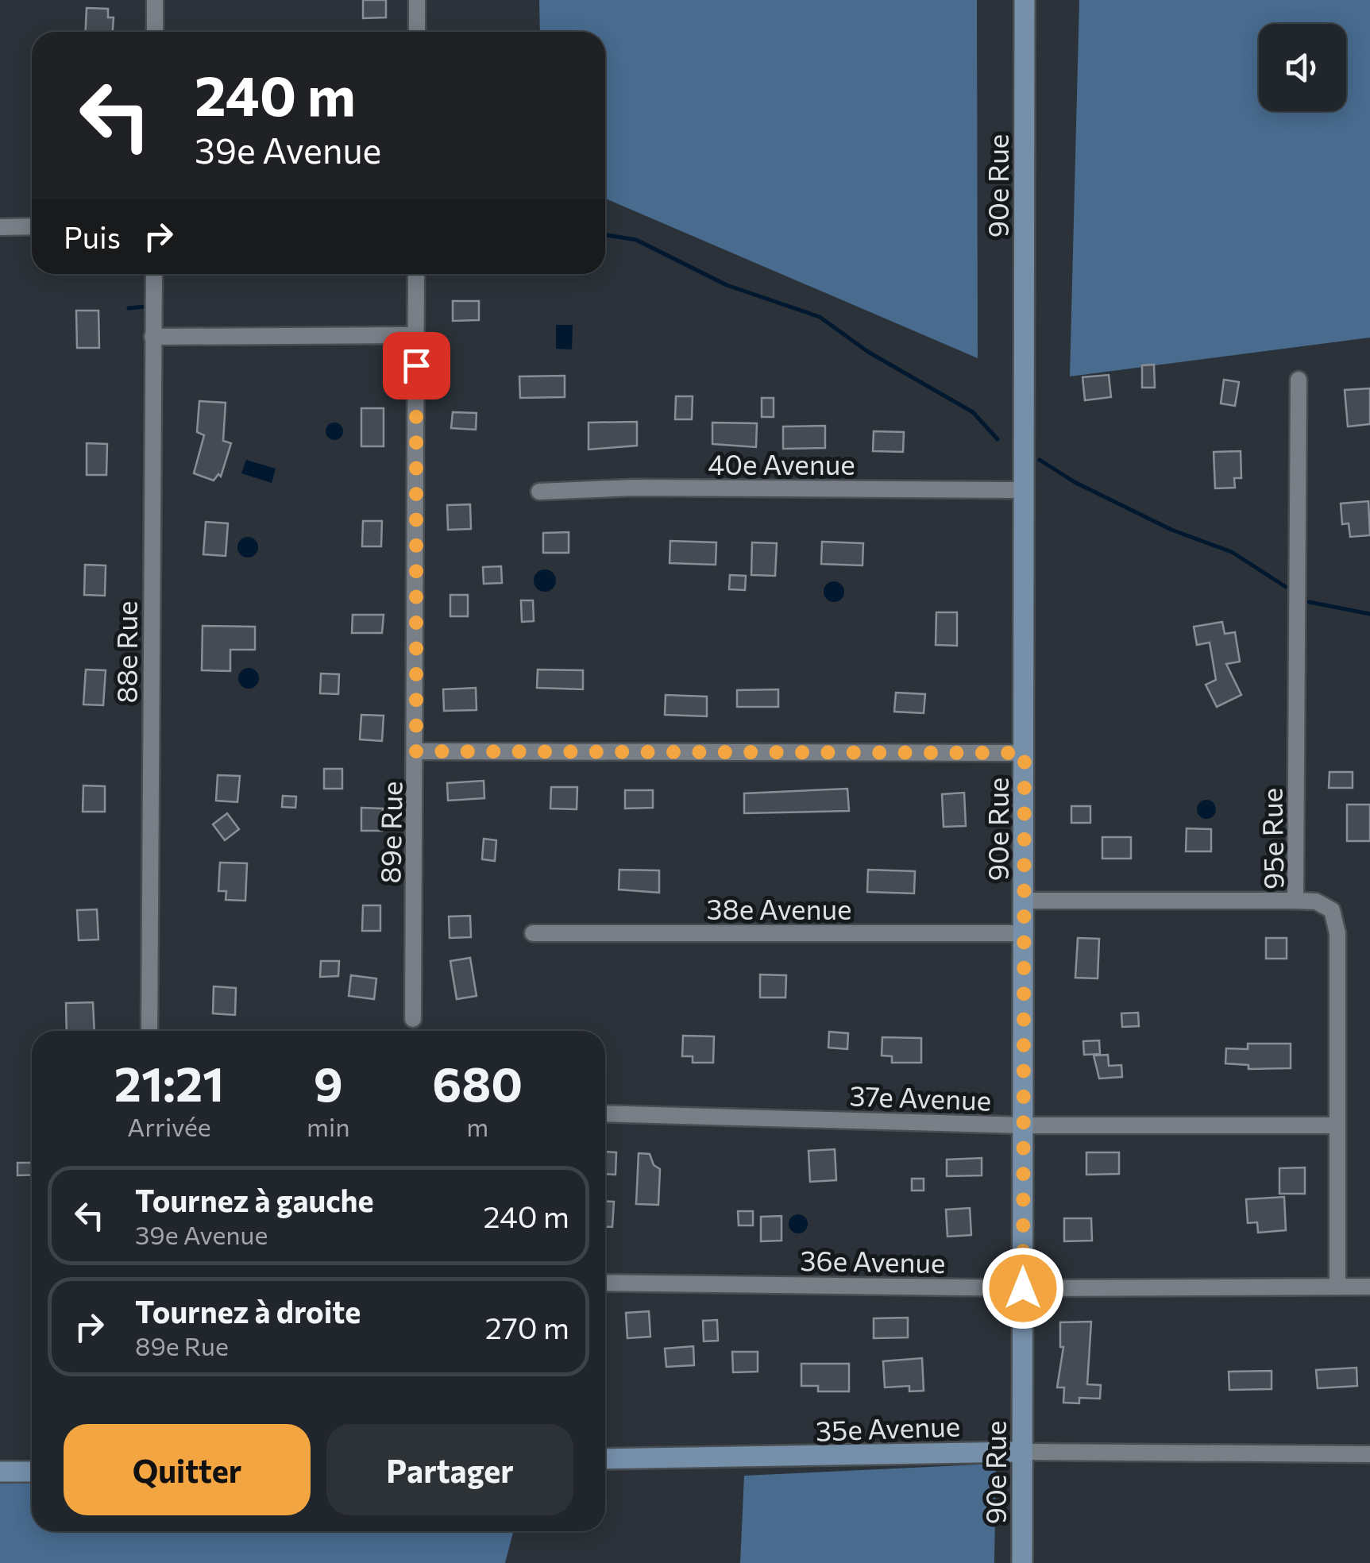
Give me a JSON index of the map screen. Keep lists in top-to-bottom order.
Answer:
{
  "streets": {
    "street": [
      "90e Rue",
      "40e Avenue",
      "88e Rue",
      "89e Rue",
      "95e Rue",
      "38e Avenue",
      "37e Avenue",
      "36e Avenue",
      "35e Avenue"
    ]
  },
  "crossings": [
    ["90e Rue", "40e Avenue"],
    ["90e Rue", "38e Avenue"],
    ["90e Rue", "37e Avenue"],
    ["90e Rue", "36e Avenue"],
    ["90e Rue", "35e Avenue"],
    ["95e Rue", "37e Avenue"],
    ["95e Rue", "36e Avenue"]
  ],
  "page": {
    "turn": ["240 m", "39e Avenue"],
    "then": "Puis",
    "eta": [
      "21:21",
      "Arrivée",
      "9",
      "min",
      "680",
      "m"
    ],
    "list": [
      {
        "name": "Tournez à gauche",
        "note": "39e Avenue",
        "value": "240 m"
      },
      {
        "name": "Tournez à droite",
        "note": "89e Rue",
        "value": "270 m"
      }
    ],
    "buttons": ["Quitter", "Partager"]
  }
}
